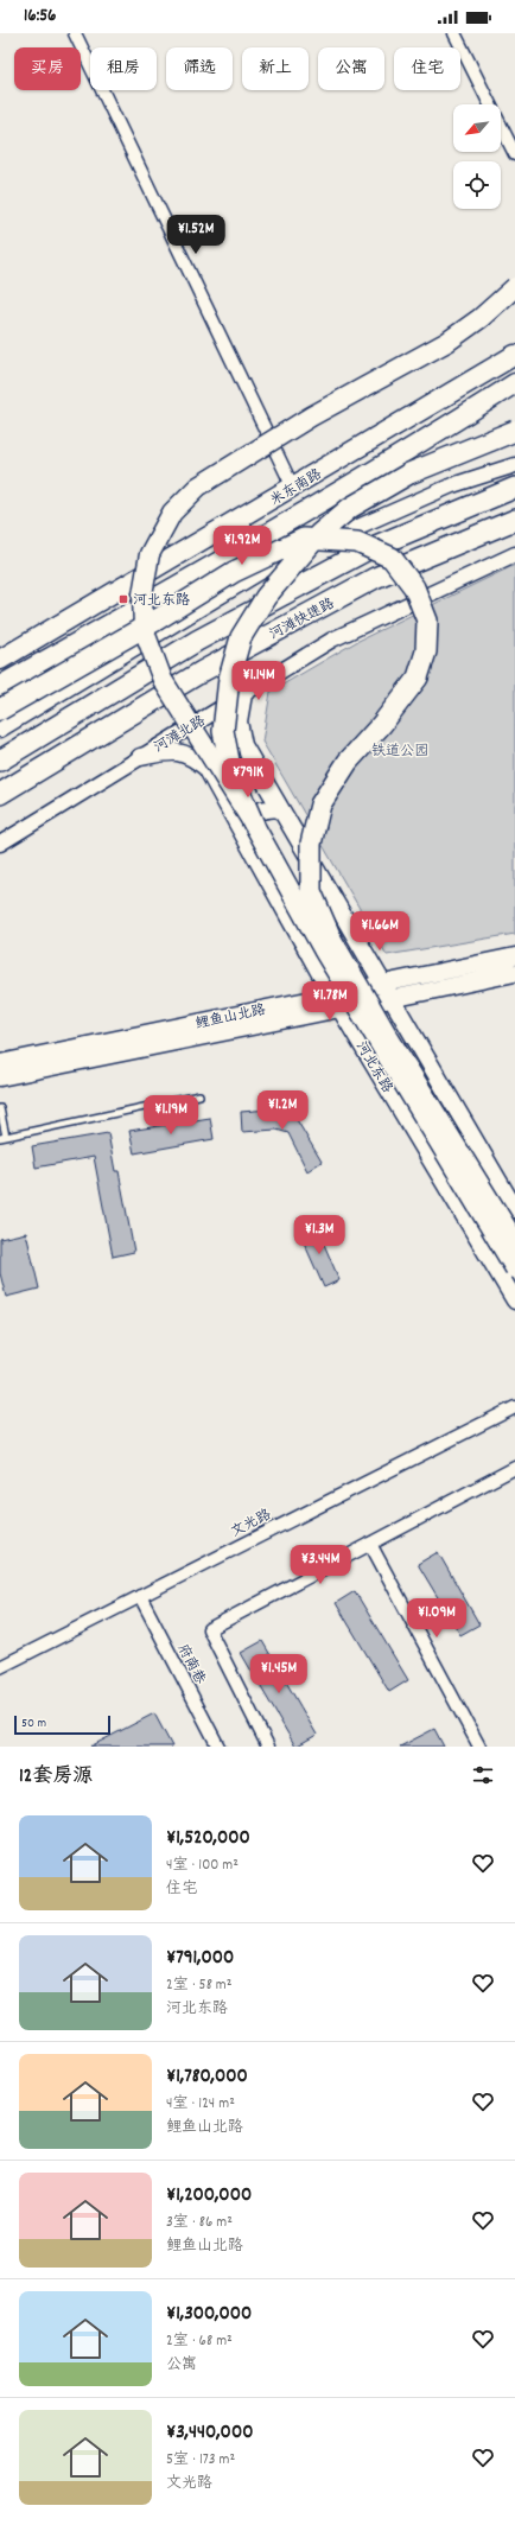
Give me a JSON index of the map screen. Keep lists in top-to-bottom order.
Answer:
{
  "streets": {
    "highway": ["河滩快速路"],
    "main road": ["米东南路", "鲤鱼山北路", "河北东路"],
    "street": ["河滩北路", "文光路", "府南巷"]
  },
  "crossings": [
    ["河滩北路", "河北东路"],
    ["鲤鱼山北路", "河北东路"],
    ["文光路", "府南巷"]
  ],
  "parks": ["铁道公园"],
  "places": {
    "transit": ["河北东路"]
  },
  "scale_bar": "50 m",
  "north": "bottom left",
  "page": {
    "status": "16:56",
    "chip": [
      "买房",
      "租房",
      "筛选",
      "新上",
      "公寓",
      "住宅"
    ],
    "price": [
      "¥1.52M",
      "¥1.92M",
      "¥1.14M",
      "¥791K",
      "¥1.66M",
      "¥1.78M",
      "¥1.2M",
      "¥1.19M",
      "¥1.3M",
      "¥3.44M",
      "¥1.09M",
      "¥1.45M"
    ],
    "scale": "50 m",
    "heading": "12套房源",
    "list": [
      {
        "name": "¥1,520,000",
        "note": "4室 · 100 m² · 住宅"
      },
      {
        "name": "¥791,000",
        "note": "2室 · 58 m² · 河北东路"
      },
      {
        "name": "¥1,780,000",
        "note": "4室 · 124 m² · 鲤鱼山北路"
      },
      {
        "name": "¥1,200,000",
        "note": "3室 · 86 m² · 鲤鱼山北路"
      },
      {
        "name": "¥1,300,000",
        "note": "2室 · 68 m² · 公寓"
      },
      {
        "name": "¥3,440,000",
        "note": "5室 · 173 m² · 文光路"
      }
    ]
  }
}
